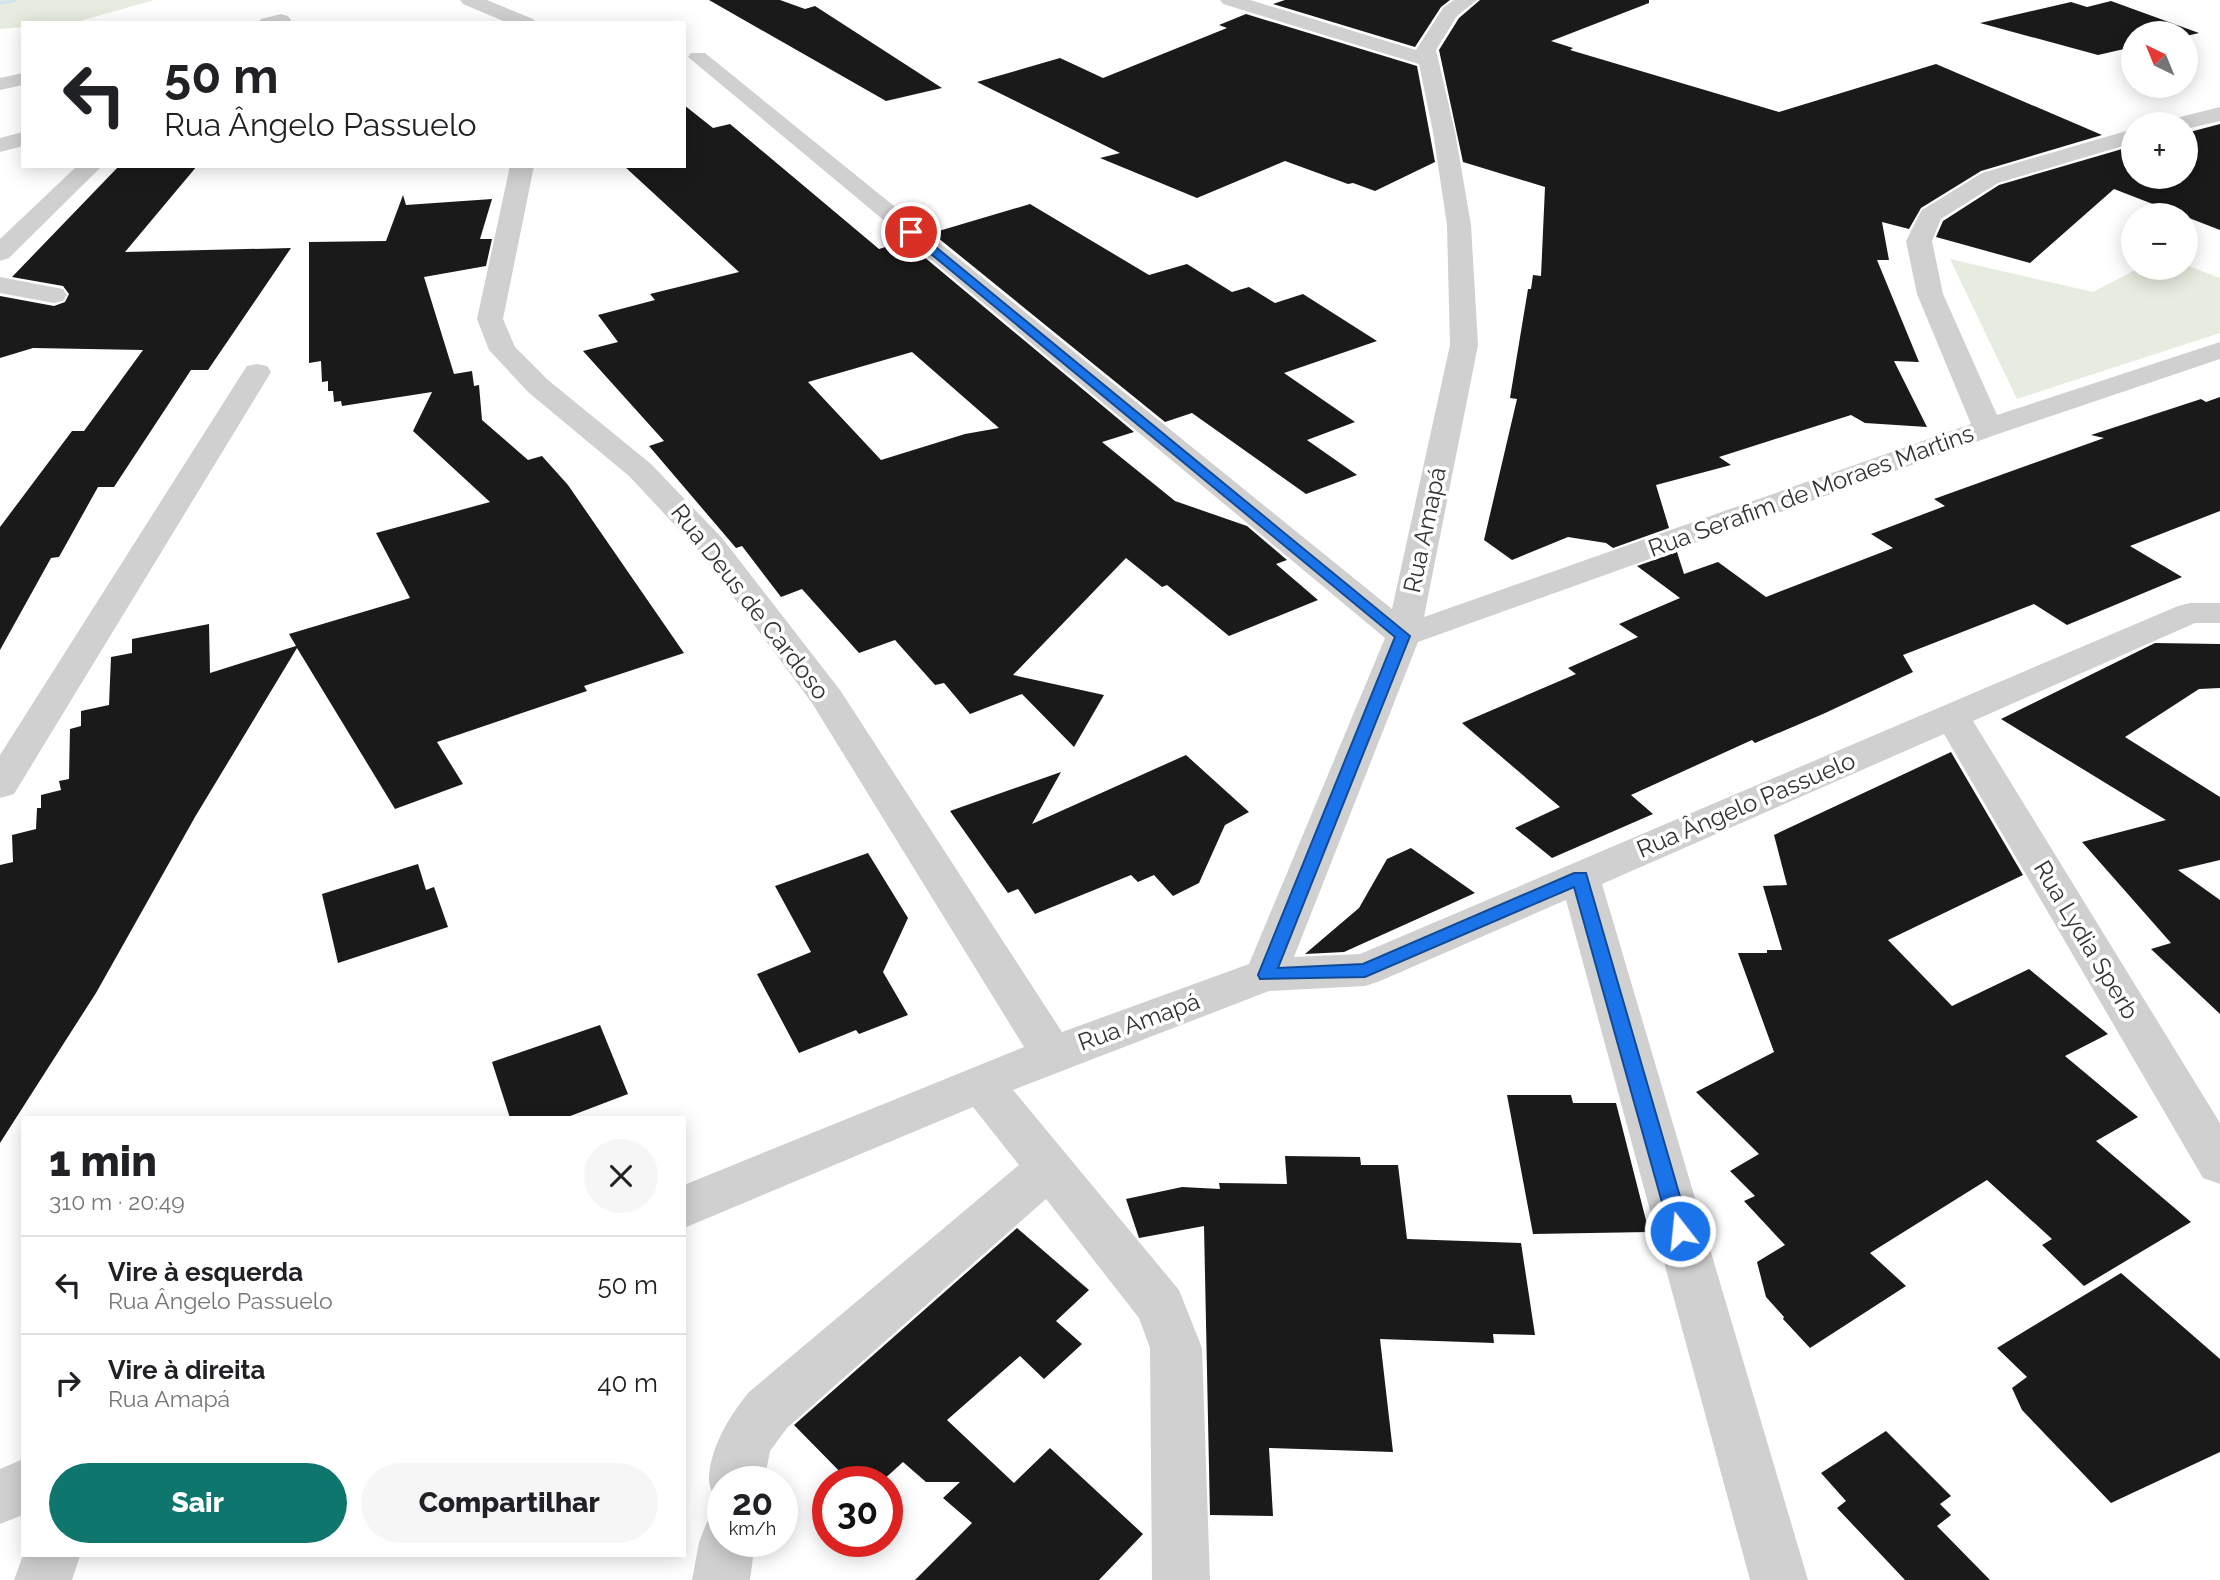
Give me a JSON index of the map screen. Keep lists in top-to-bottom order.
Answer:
{
  "streets": {
    "street": [
      "Rua Serafim de Moraes Martins",
      "Rua Amapá",
      "Rua Deus de Cardoso",
      "Rua Ângelo Passuelo",
      "Rua Lydia Sperb"
    ]
  },
  "crossings": [
    ["Rua Serafim de Moraes Martins", "Rua Amapá"],
    ["Rua Amapá", "Rua Deus de Cardoso"],
    ["Rua Amapá", "Rua Ângelo Passuelo"],
    ["Rua Ângelo Passuelo", "Rua Lydia Sperb"]
  ],
  "north": "top left",
  "page": {
    "map_buttons": ["+", "−"],
    "turn": ["50 m", "Rua Ângelo Passuelo"],
    "heading": ["1 min", "310 m · 20:49"],
    "list": [
      {
        "name": "Vire à esquerda",
        "note": "Rua Ângelo Passuelo",
        "value": "50 m"
      },
      {
        "name": "Vire à direita",
        "note": "Rua Amapá",
        "value": "40 m"
      }
    ],
    "buttons": ["Sair", "Compartilhar"],
    "speed": "20 km/h",
    "limit": "30"
  }
}
